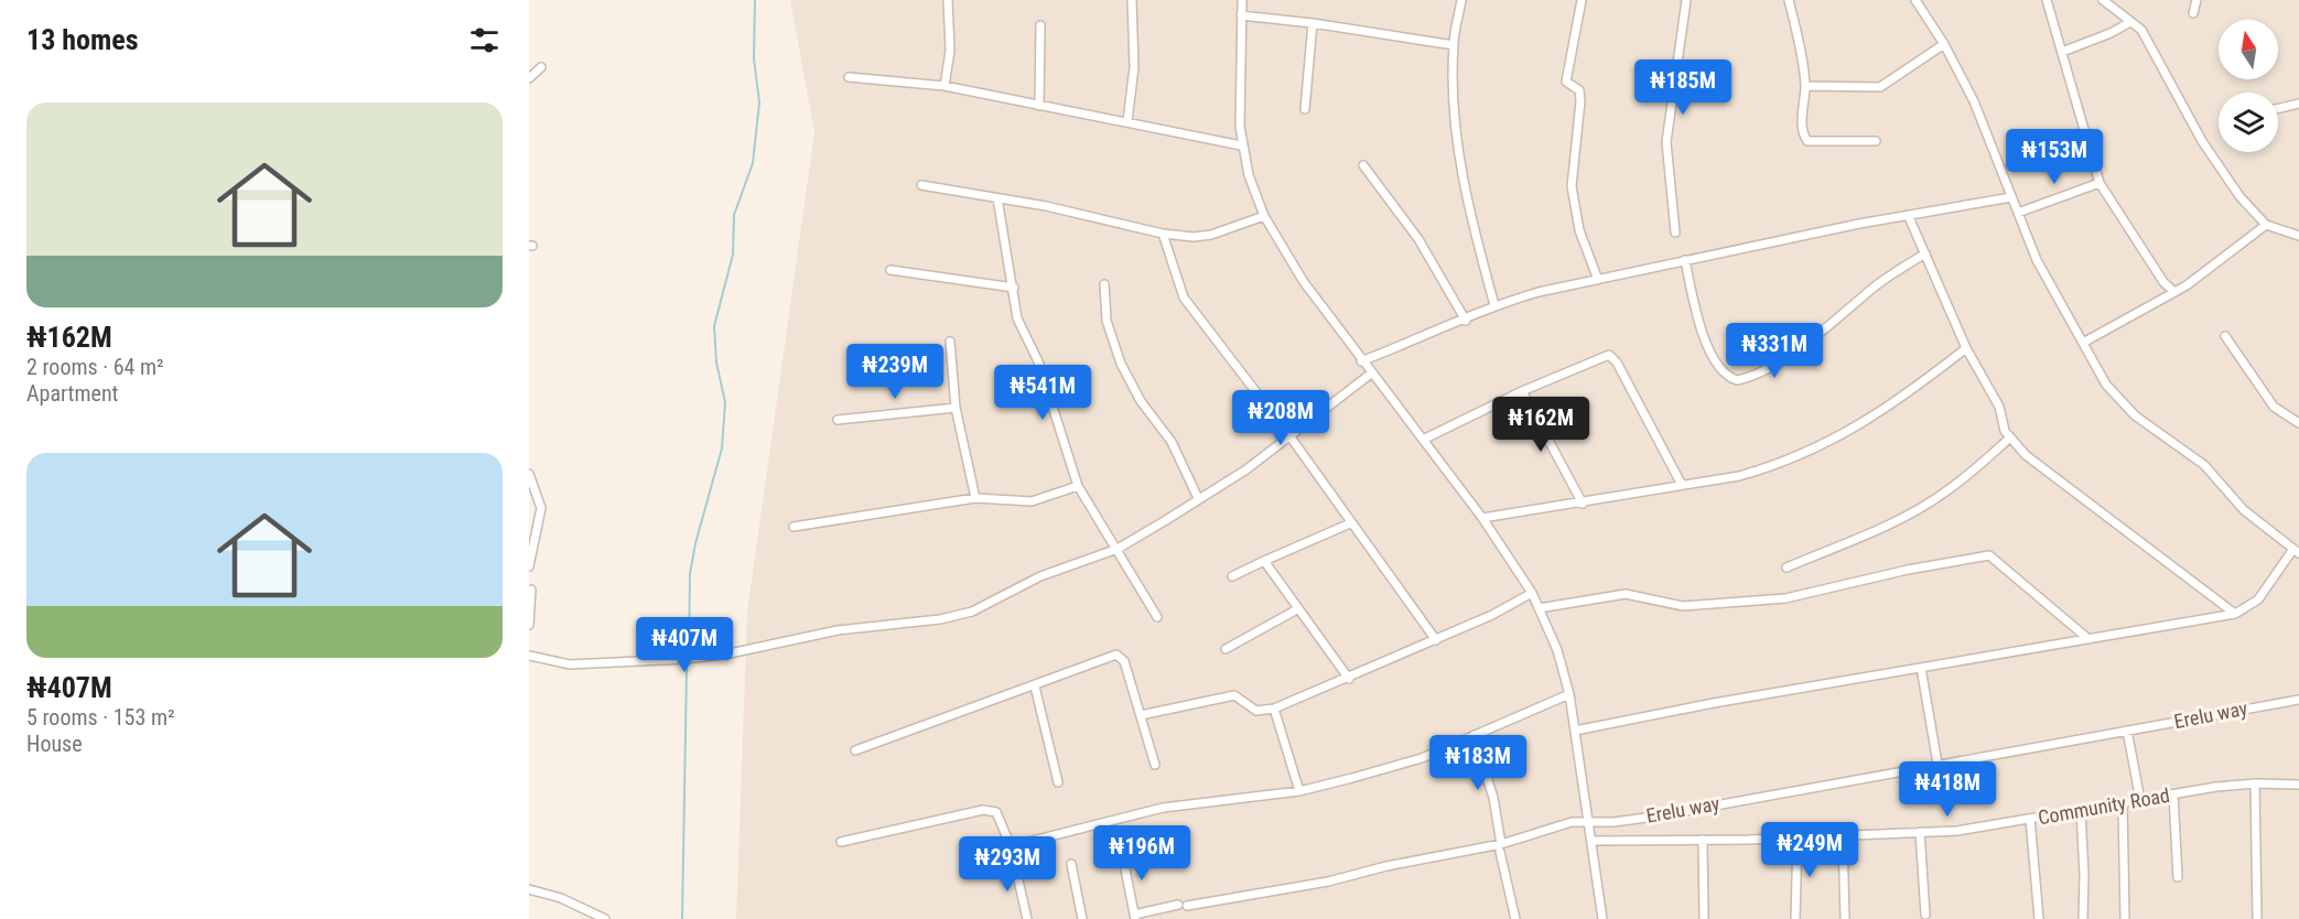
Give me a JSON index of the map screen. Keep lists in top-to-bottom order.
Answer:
{
  "streets": {
    "street": ["Erelu way", "Community Road"]
  },
  "north": "top",
  "page": {
    "heading": "13 homes",
    "price": [
      "₦185M",
      "₦153M",
      "₦331M",
      "₦239M",
      "₦541M",
      "₦208M",
      "₦162M",
      "₦407M",
      "₦183M",
      "₦418M",
      "₦249M",
      "₦196M",
      "₦293M"
    ],
    "list": [
      {
        "name": "₦162M",
        "note": "2 rooms · 64 m² · Apartment"
      },
      {
        "name": "₦407M",
        "note": "5 rooms · 153 m² · House"
      }
    ]
  }
}
